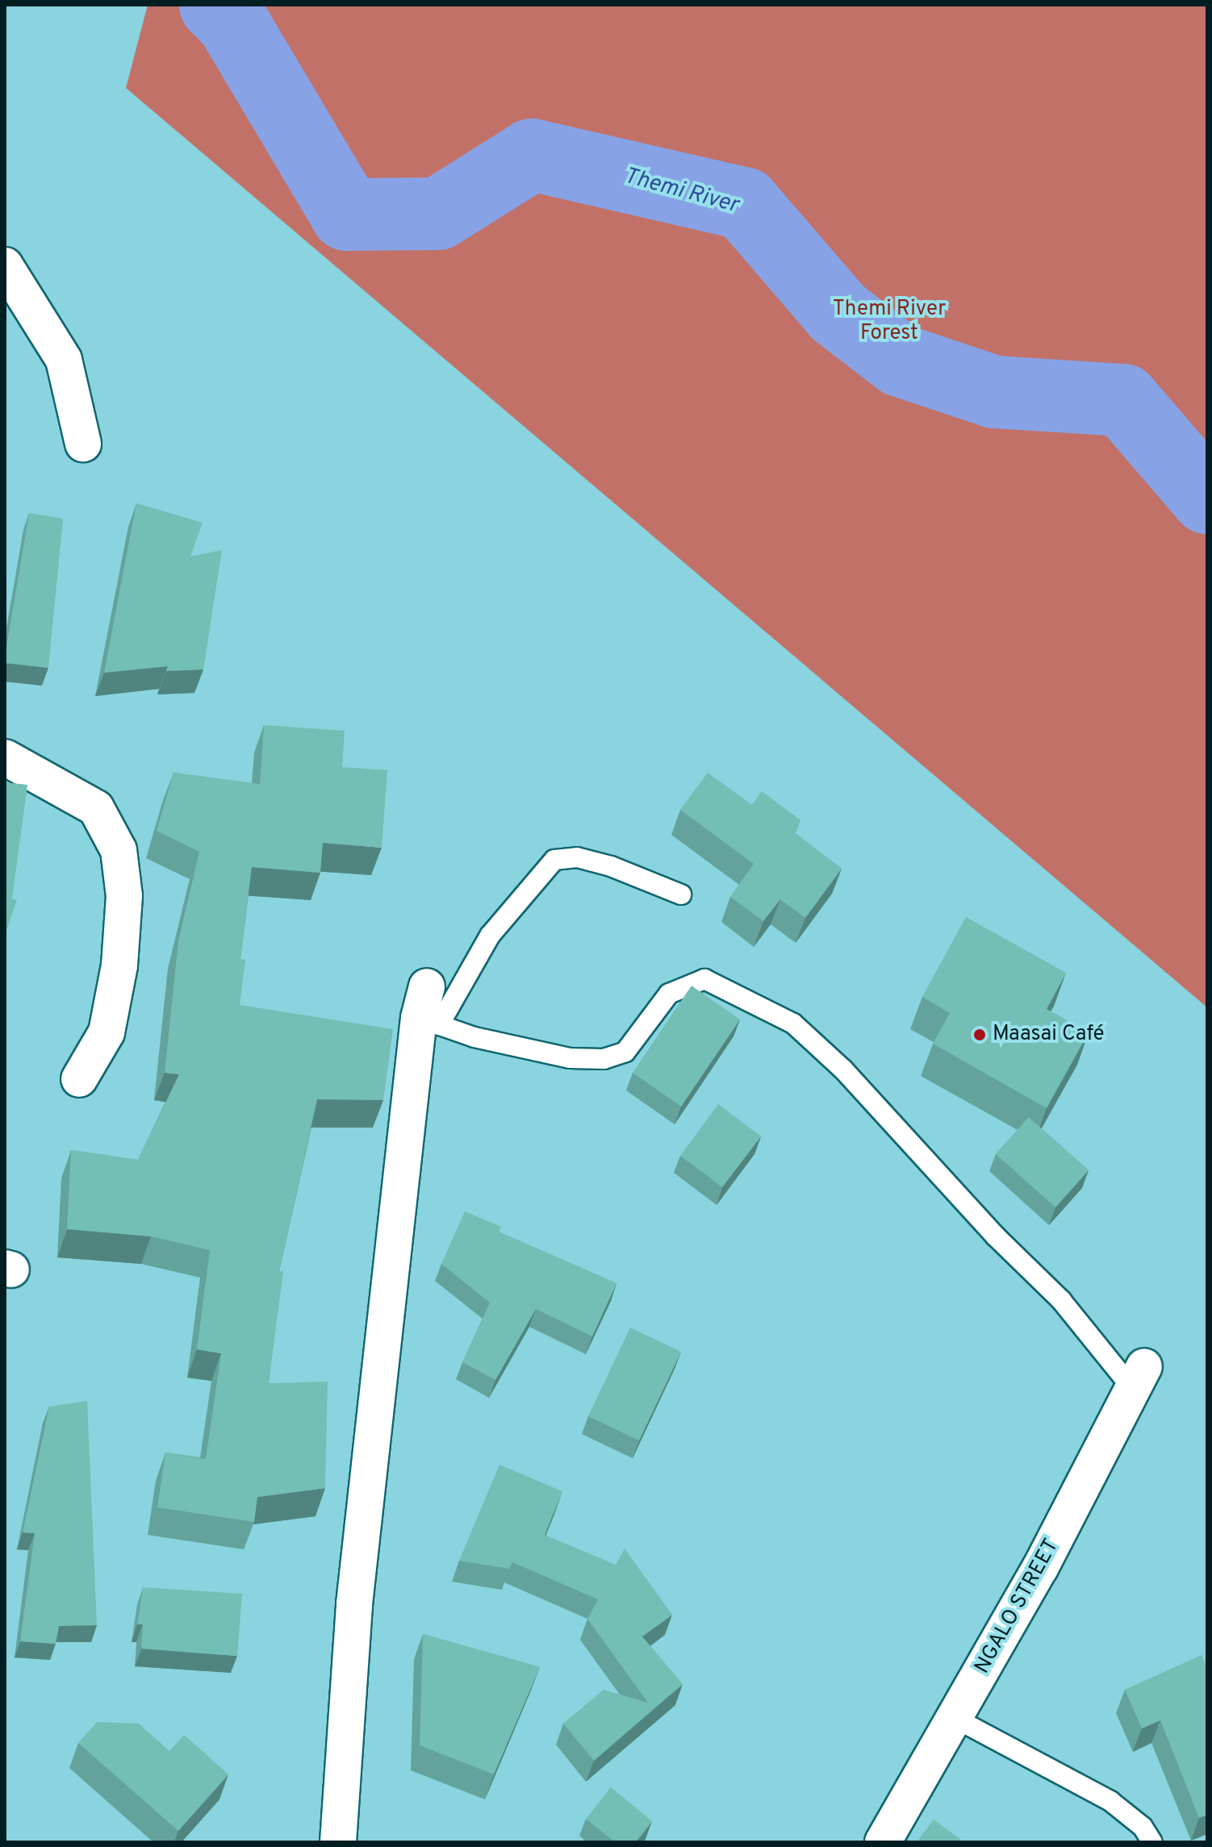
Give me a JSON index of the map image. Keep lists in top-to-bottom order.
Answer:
{
  "streets": {
    "street": ["NGALO STREET"]
  },
  "water": ["Themi River"],
  "parks": ["Themi River Forest"],
  "places": ["Maasai Café"]
}
